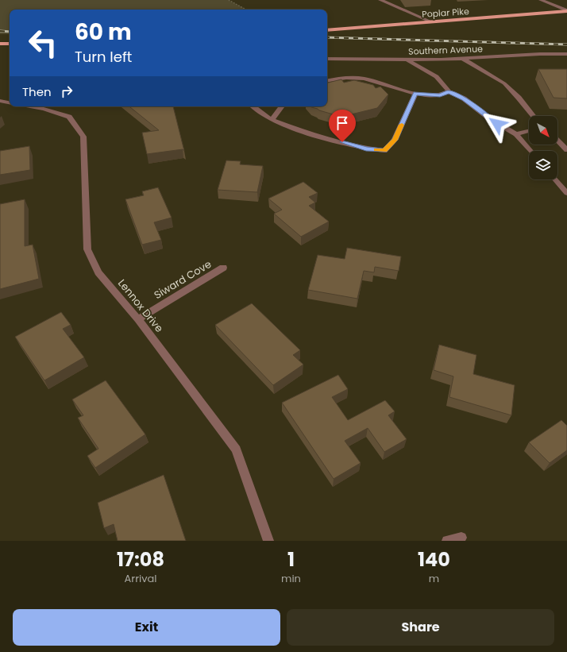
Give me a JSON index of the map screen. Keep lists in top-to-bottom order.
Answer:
{
  "streets": {
    "main road": ["Poplar Pike"],
    "street": ["Southern Avenue", "Siward Cove", "Lennox Drive"]
  },
  "crossings": [
    ["Siward Cove", "Lennox Drive"]
  ],
  "north": "bottom right",
  "page": {
    "turn": ["60 m", "Turn left"],
    "then": "Then",
    "eta": [
      "17:08",
      "Arrival",
      "1",
      "min",
      "140",
      "m"
    ],
    "buttons": ["Exit", "Share"]
  }
}
